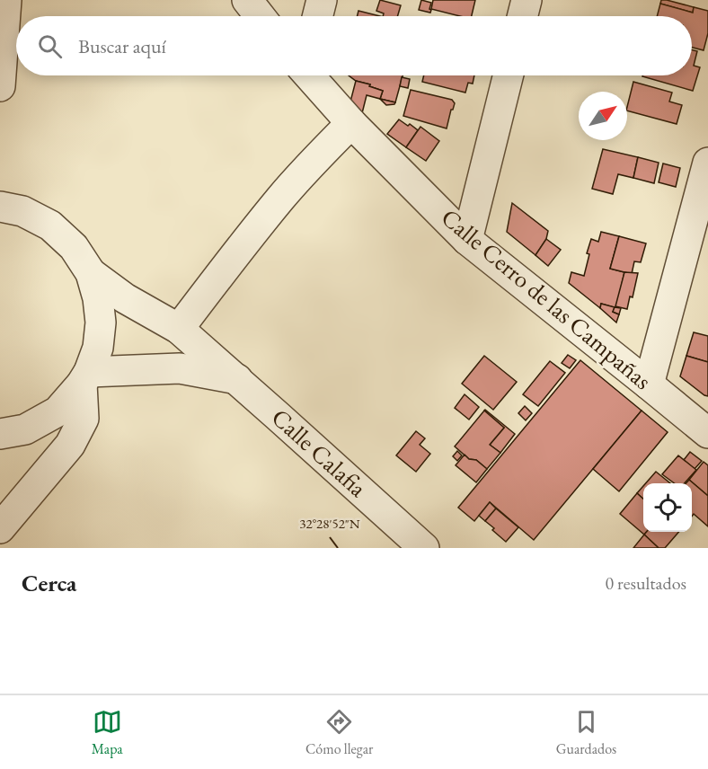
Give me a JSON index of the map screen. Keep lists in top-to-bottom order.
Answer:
{
  "streets": {
    "street": ["Calle Cerro de las Campañas", "Calle Calafia"]
  },
  "north": "top right",
  "page": {
    "search": "Buscar aquí",
    "heading": ["Cerca", "0 resultados"],
    "nav": ["Mapa", "Cómo llegar", "Guardados"]
  },
  "coordinates": ["32°28'52\"N"]
}
